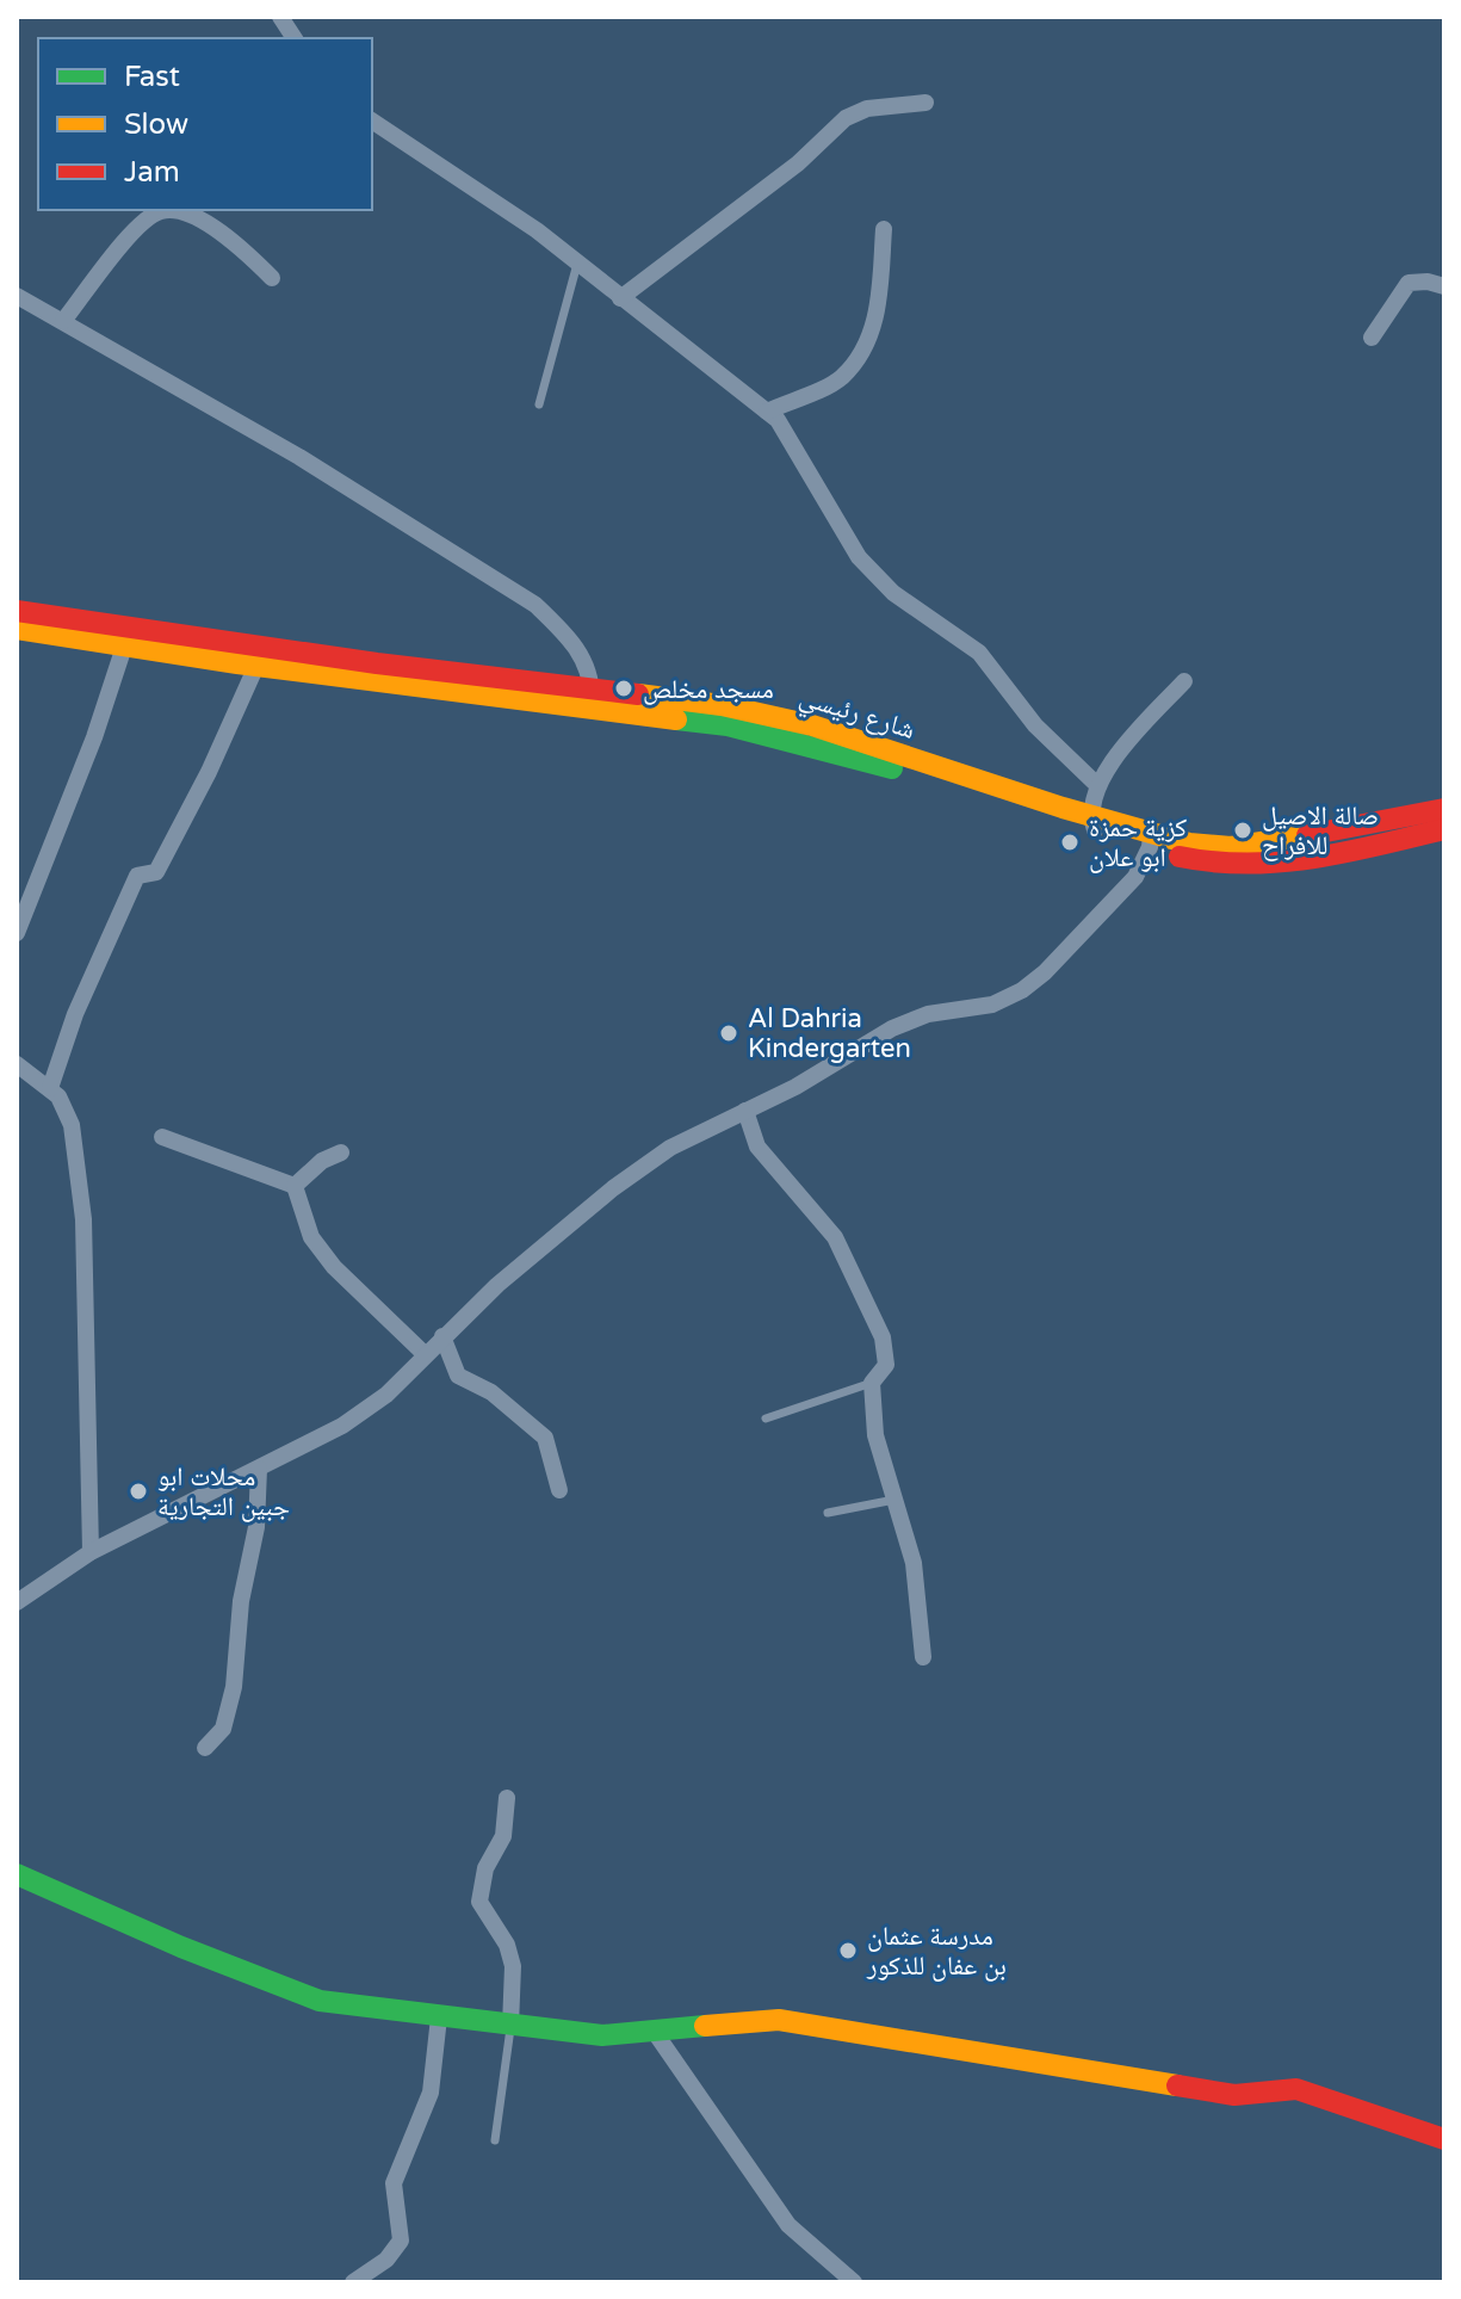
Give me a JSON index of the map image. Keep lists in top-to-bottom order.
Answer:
{
  "streets": {
    "main road": ["شارع رئيسي"]
  },
  "places": [
    "مسجد مخلص",
    "صالة الاصيل للافراح",
    "كزية حمزة ابو علان",
    "Al Dahria Kindergarten",
    "محلات ابو جبين التجارية",
    "مدرسة عثمان بن عفان للذكور"
  ],
  "legend": ["Fast", "Slow", "Jam"]
}
